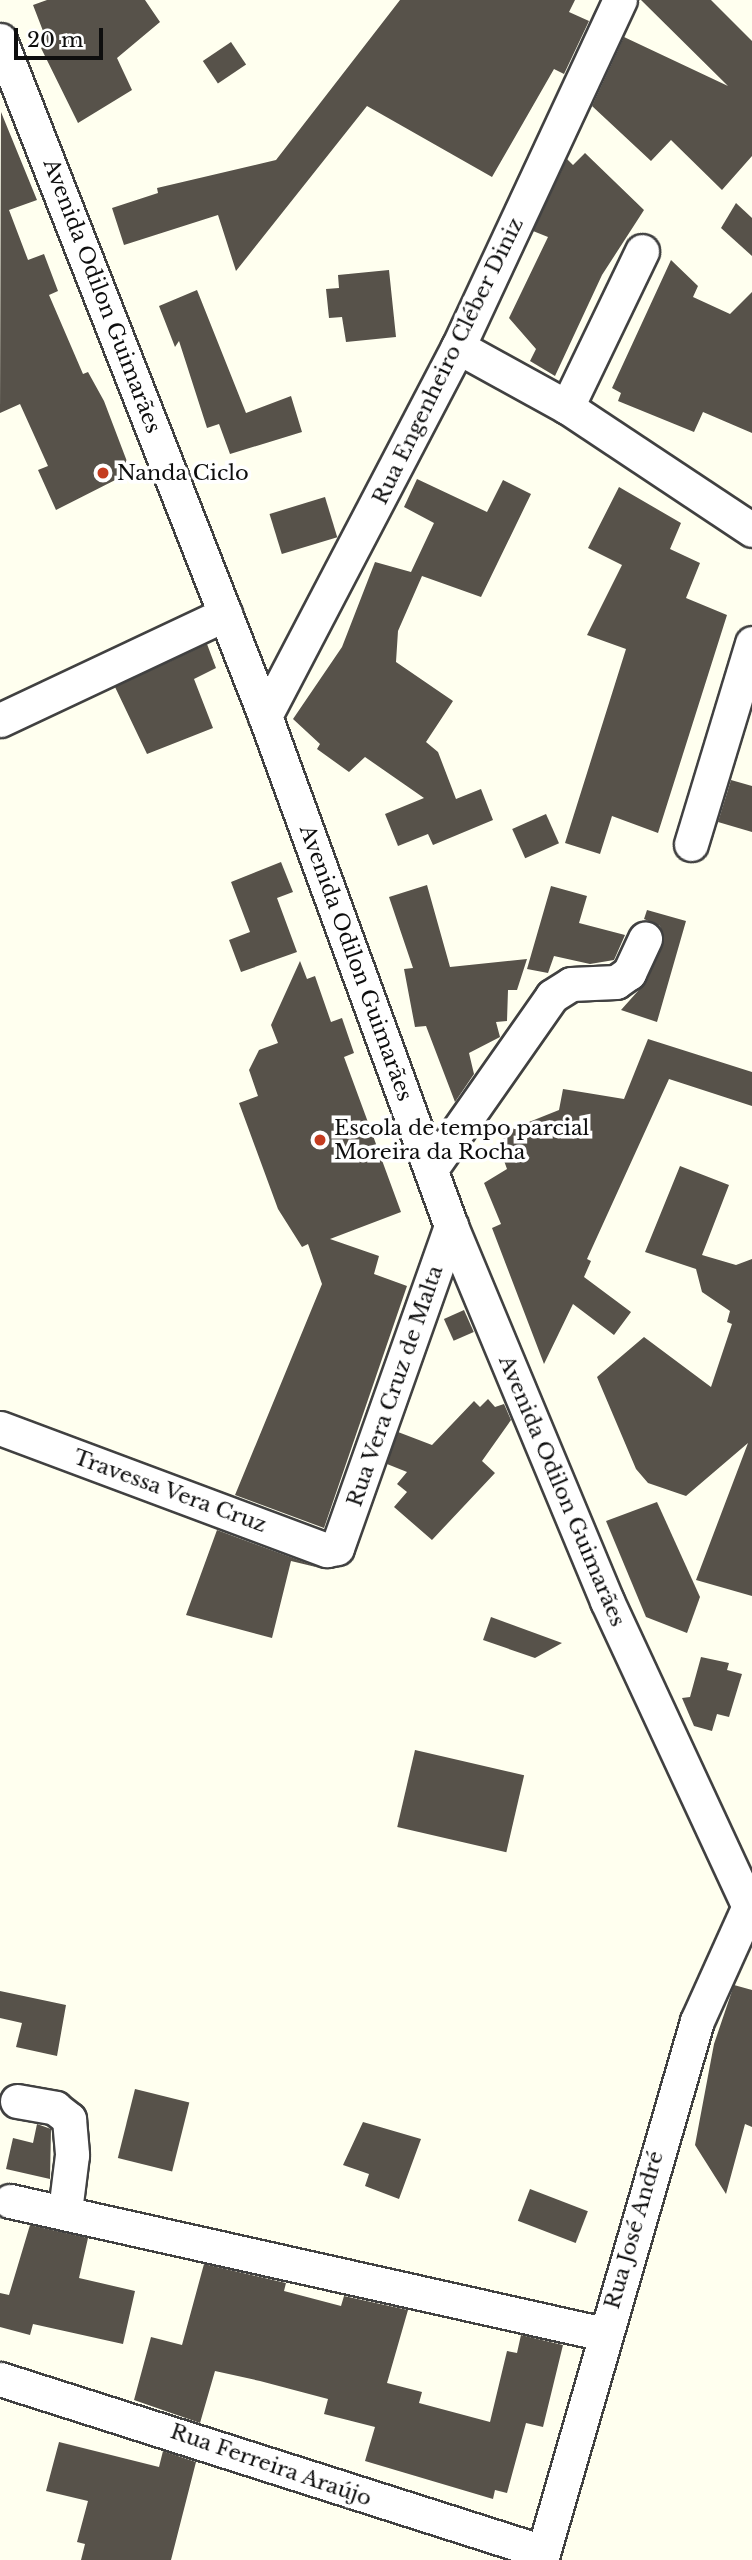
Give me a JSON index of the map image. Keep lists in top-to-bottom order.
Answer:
{
  "streets": {
    "street": [
      "Avenida Odilon Guimarães",
      "Rua Engenheiro Cléber Diniz",
      "Rua Vera Cruz de Malta",
      "Travessa Vera Cruz",
      "Rua José André",
      "Rua Ferreira Araújo"
    ]
  },
  "crossings": [
    ["Avenida Odilon Guimarães", "Rua Engenheiro Cléber Diniz"],
    ["Avenida Odilon Guimarães", "Rua Vera Cruz de Malta"],
    ["Avenida Odilon Guimarães", "Rua José André"],
    ["Rua Vera Cruz de Malta", "Travessa Vera Cruz"],
    ["Rua José André", "Rua Ferreira Araújo"]
  ],
  "places": ["Nanda Ciclo", "Escola de tempo parcial Moreira da Rocha"],
  "scale_bar": "20 m"
}
